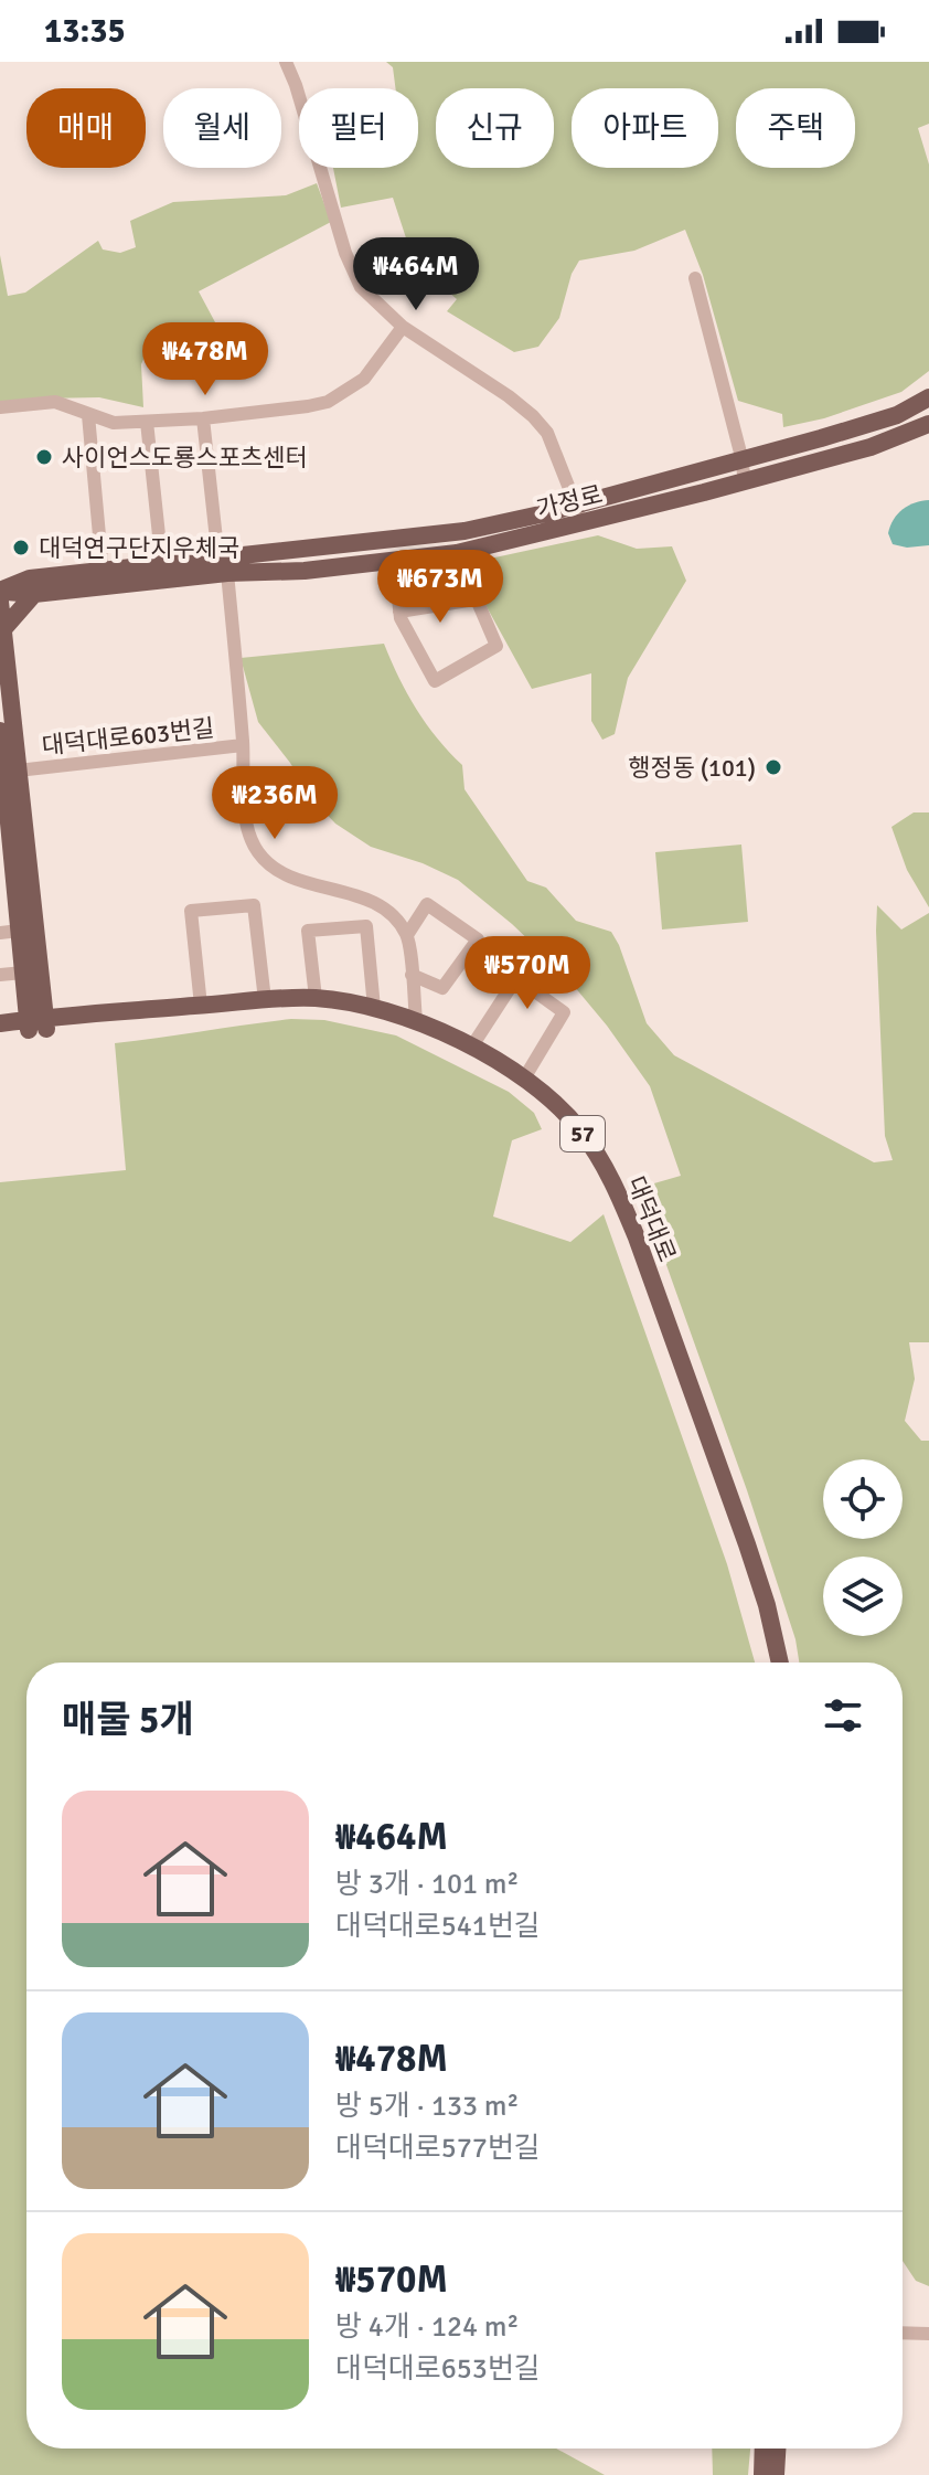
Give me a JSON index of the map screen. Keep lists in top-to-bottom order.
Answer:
{
  "streets": {
    "main road": ["가정로", "57", "대덕대로"],
    "street": ["대덕대로603번길"]
  },
  "places": ["사이언스도룡스포츠센터", "대덕연구단지우체국", "행정동 (101)"],
  "page": {
    "status": "13:35",
    "chip": [
      "매매",
      "월세",
      "필터",
      "신규",
      "아파트",
      "주택"
    ],
    "price": [
      "₩464M",
      "₩478M",
      "₩673M",
      "₩236M",
      "₩570M"
    ],
    "heading": "매물 5개",
    "list": [
      {
        "name": "₩464M",
        "note": "방 3개 · 101 m² · 대덕대로541번길"
      },
      {
        "name": "₩478M",
        "note": "방 5개 · 133 m² · 대덕대로577번길"
      },
      {
        "name": "₩570M",
        "note": "방 4개 · 124 m² · 대덕대로653번길"
      }
    ]
  }
}
